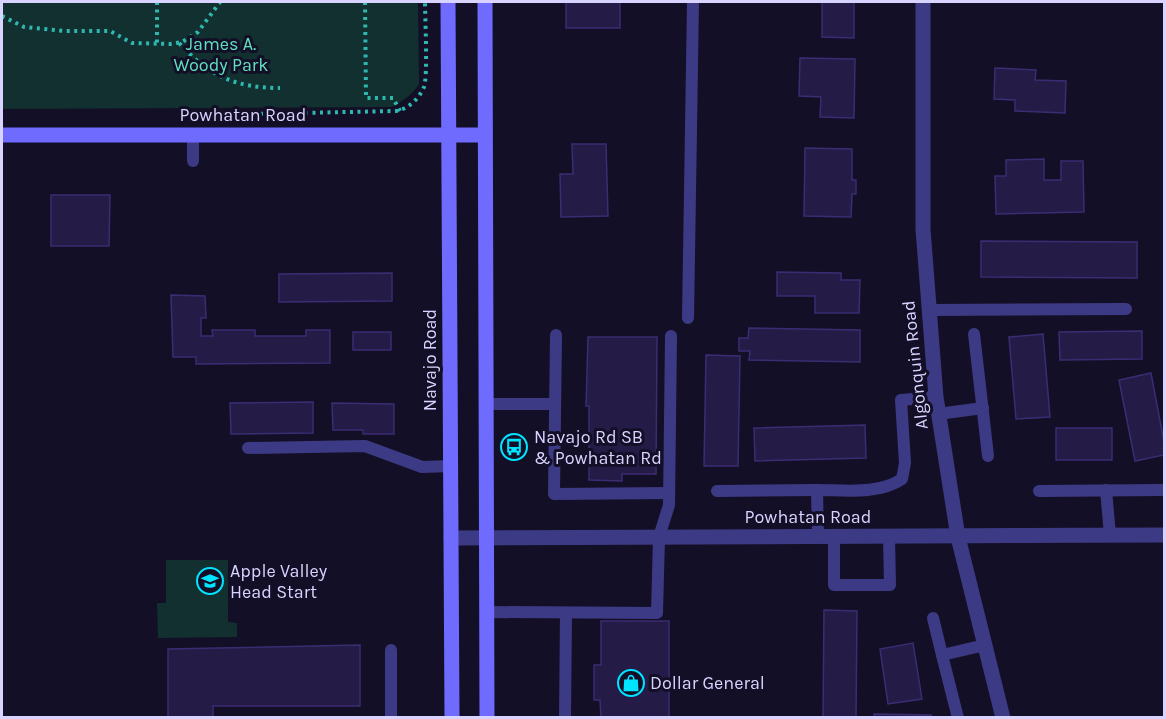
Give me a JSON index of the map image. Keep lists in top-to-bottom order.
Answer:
{
  "streets": {
    "main road": ["Powhatan Road", "Navajo Road"],
    "street": ["Algonquin Road"]
  },
  "crossings": [
    ["Powhatan Road", "Navajo Road"],
    ["Powhatan Road", "Algonquin Road"]
  ],
  "parks": ["James A. Woody Park"],
  "places": {
    "bus stop": ["Navajo Rd SB & Powhatan Rd"],
    "school or university": ["Apple Valley Head Start"],
    "shop": ["Dollar General"]
  }
}
